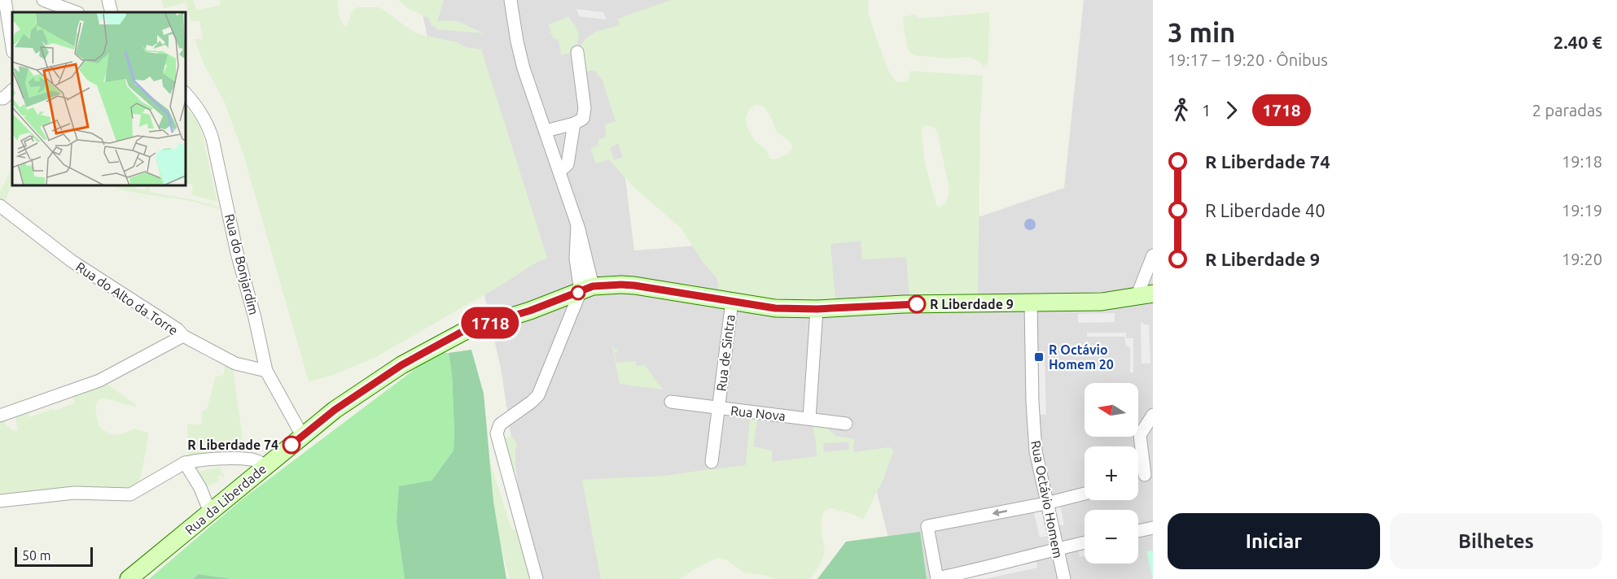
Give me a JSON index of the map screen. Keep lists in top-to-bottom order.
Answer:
{
  "streets": {
    "street": [
      "Rua do Bonjardim",
      "Rua do Alto da Torre",
      "Rua de Sintra",
      "Rua Nova",
      "Rua da Liberdade",
      "Rua Octávio Homem"
    ]
  },
  "crossings": [
    ["Rua do Bonjardim", "Rua do Alto da Torre"],
    ["Rua do Bonjardim", "Rua da Liberdade"],
    ["Rua de Sintra", "Rua Nova"],
    ["Rua de Sintra", "Rua da Liberdade"],
    ["Rua da Liberdade", "Rua Octávio Homem"]
  ],
  "places": {
    "other": ["R Liberdade 9", "R Liberdade 74"],
    "transit": ["R Octávio Homem 20"]
  },
  "lines": ["bus line 1718"],
  "scale_bar": "50 m",
  "north": "left",
  "page": {
    "on_map": "1718",
    "heading": ["3 min", "19:17 – 19:20 · Ônibus", "2.40 €"],
    "legs": ["1", "1718", "2 paradas"],
    "list": [
      {
        "name": "R Liberdade 74",
        "value": "19:18"
      },
      {
        "name": "R Liberdade 40",
        "value": "19:19"
      },
      {
        "name": "R Liberdade 9",
        "value": "19:20"
      }
    ],
    "map_buttons": ["+", "−"],
    "buttons": ["Iniciar", "Bilhetes"],
    "scale": "50 m"
  }
}
